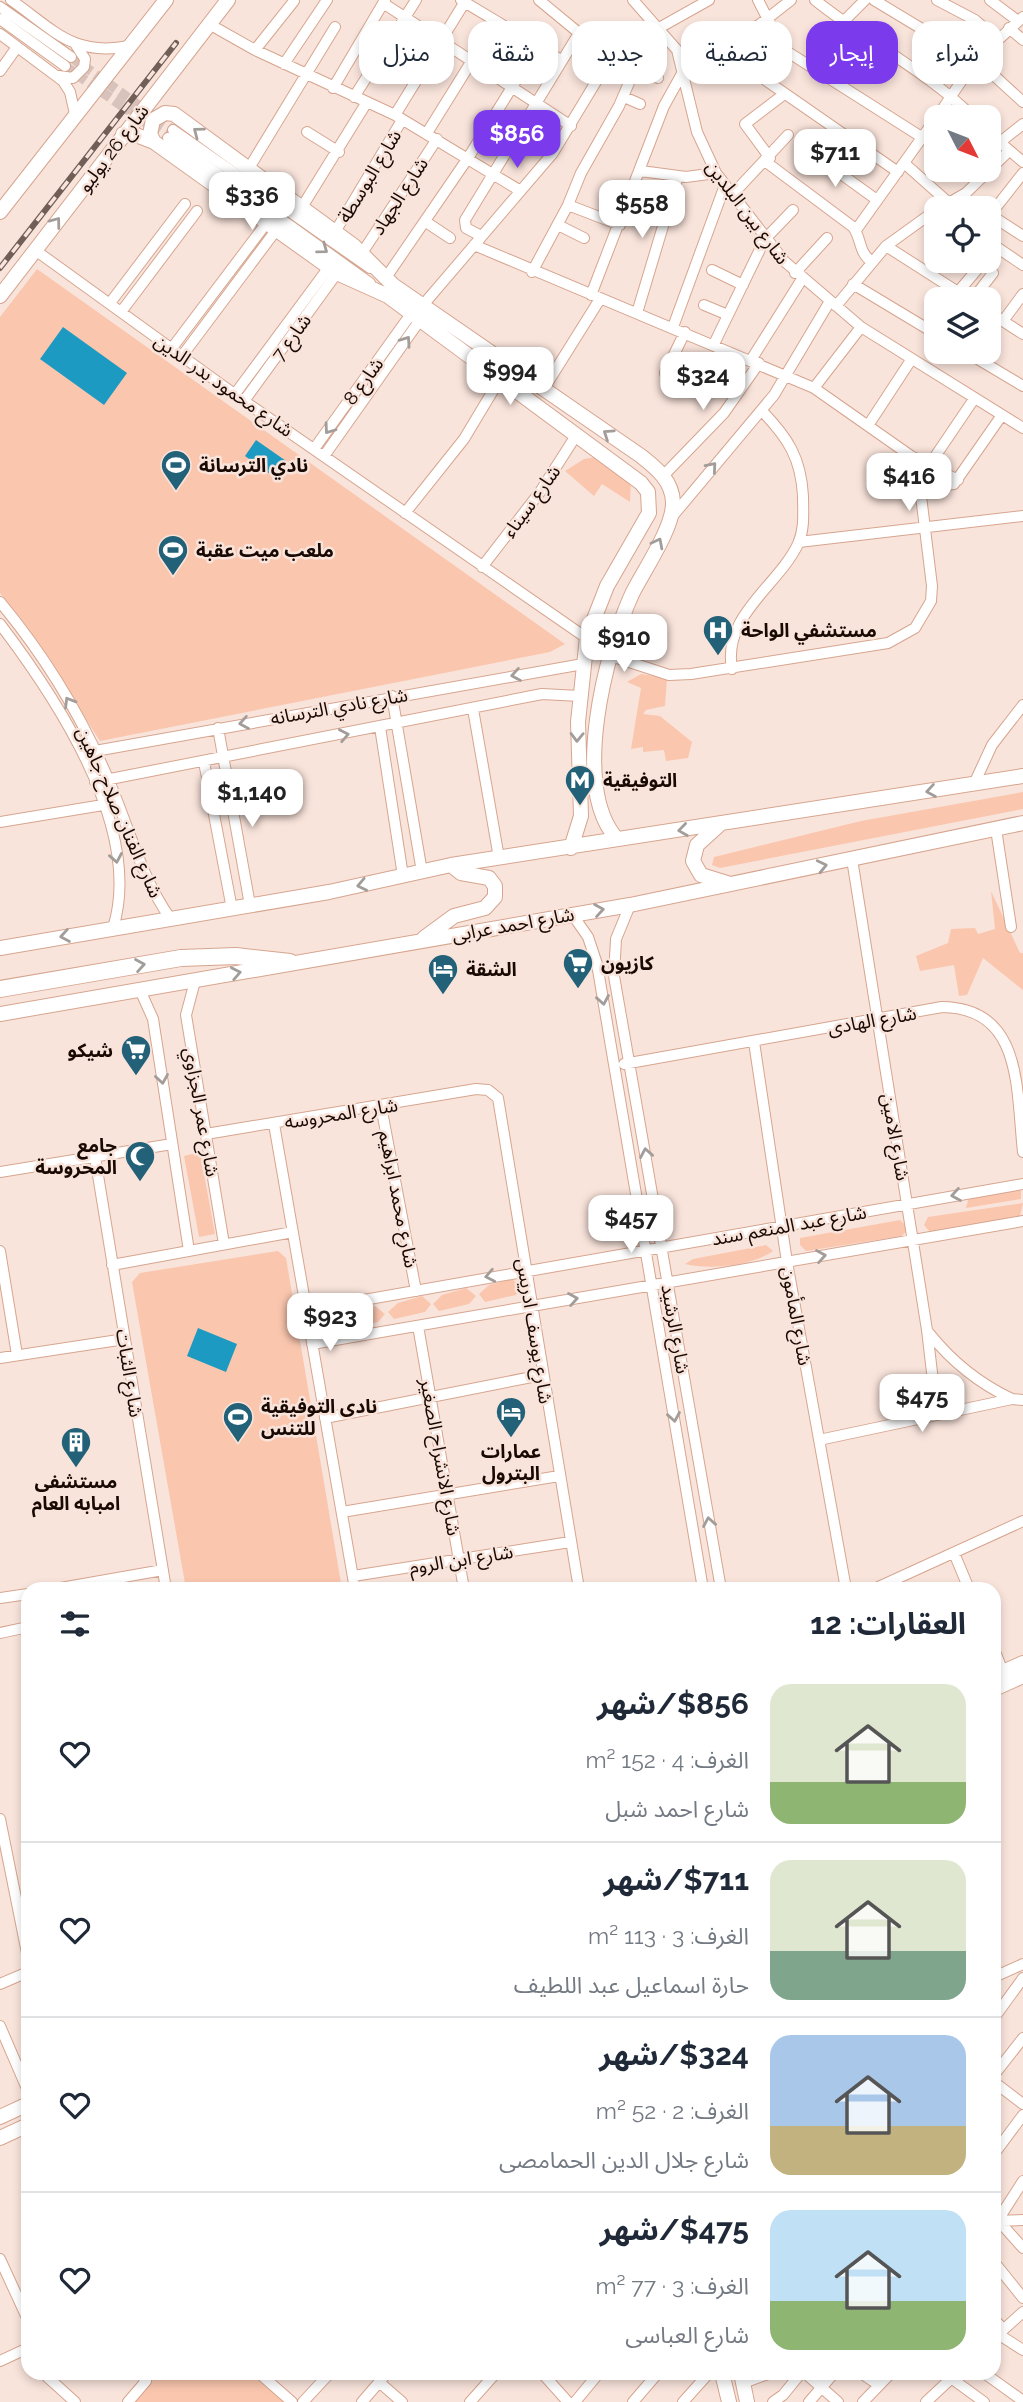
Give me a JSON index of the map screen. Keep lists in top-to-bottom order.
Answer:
{
  "streets": {
    "main road": ["شارع 26 يوليو", "شارع احمد عرابى"],
    "street": [
      "شارع البوسطة",
      "شارع الجهاد",
      "شارع بين البلدين",
      "شارع 7",
      "شارع 8",
      "شارع محمود بدر الدين",
      "شارع سيناء",
      "شارع نادي الترسانه",
      "شارع الفنان صلاح جاهين",
      "شارع الهادى",
      "شارع عمر الجزاوي",
      "شارع المحروسه",
      "شارع الامين",
      "شارع محمد ابراهيم",
      "شارع عبد المنعم سند",
      "شارع المأمون",
      "شارع الرشيد",
      "شارع يوسف ادريس",
      "شارع الثبات",
      "شارع الانشراح الصغير",
      "شارع ابن الروم"
    ]
  },
  "crossings": [
    ["شارع 26 يوليو", "شارع محمود بدر الدين"],
    ["شارع 7", "شارع محمود بدر الدين"],
    ["شارع 8", "شارع محمود بدر الدين"],
    ["شارع محمود بدر الدين", "شارع سيناء"],
    ["شارع نادي الترسانه", "شارع الفنان صلاح جاهين"],
    ["شارع احمد عرابى", "شارع عمر الجزاوي"],
    ["شارع احمد عرابى", "شارع الامين"],
    ["شارع احمد عرابى", "شارع الرشيد"],
    ["شارع الهادى", "شارع الامين"],
    ["شارع الهادى", "شارع المأمون"],
    ["شارع الهادى", "شارع الرشيد"],
    ["شارع عمر الجزاوي", "شارع المحروسه"],
    ["شارع المحروسه", "شارع محمد ابراهيم"],
    ["شارع المحروسه", "شارع يوسف ادريس"],
    ["شارع الامين", "شارع عبد المنعم سند"],
    ["شارع محمد ابراهيم", "شارع عبد المنعم سند"],
    ["شارع عبد المنعم سند", "شارع المأمون"],
    ["شارع عبد المنعم سند", "شارع الرشيد"],
    ["شارع عبد المنعم سند", "شارع يوسف ادريس"],
    ["شارع عبد المنعم سند", "شارع الانشراح الصغير"],
    ["شارع يوسف ادريس", "شارع ابن الروم"],
    ["شارع الانشراح الصغير", "شارع ابن الروم"]
  ],
  "places": {
    "sports": ["نادي الترسانة", "ملعب ميت عقبة", "نادى التوفيقية للتنس"],
    "hospital": ["مستشفي الواحة"],
    "metro station": ["التوفيقية"],
    "supermarket": ["كازيون", "شيكو"],
    "hotel": ["الشقة", "عمارات البترول"],
    "mosque": ["جامع المحروسة"],
    "building": ["مستشفى امبابه العام"]
  },
  "north": "bottom right",
  "page": {
    "chip": [
      "شراء",
      "إيجار",
      "تصفية",
      "جديد",
      "شقة",
      "منزل"
    ],
    "price": [
      "$856",
      "$711",
      "$336",
      "$558",
      "$994",
      "$324",
      "$416",
      "$910",
      "$1,140",
      "$457",
      "$923",
      "$475"
    ],
    "heading": "العقارات: 12",
    "list": [
      {
        "name": "$856/شهر",
        "note": "الغرف: 4 · 152 m² · شارع احمد شبل"
      },
      {
        "name": "$711/شهر",
        "note": "الغرف: 3 · 113 m² · حارة اسماعيل عبد اللطيف"
      },
      {
        "name": "$324/شهر",
        "note": "الغرف: 2 · 52 m² · شارع جلال الدين الحمامصى"
      },
      {
        "name": "$475/شهر",
        "note": "الغرف: 3 · 77 m² · شارع العباسى"
      }
    ]
  }
}
